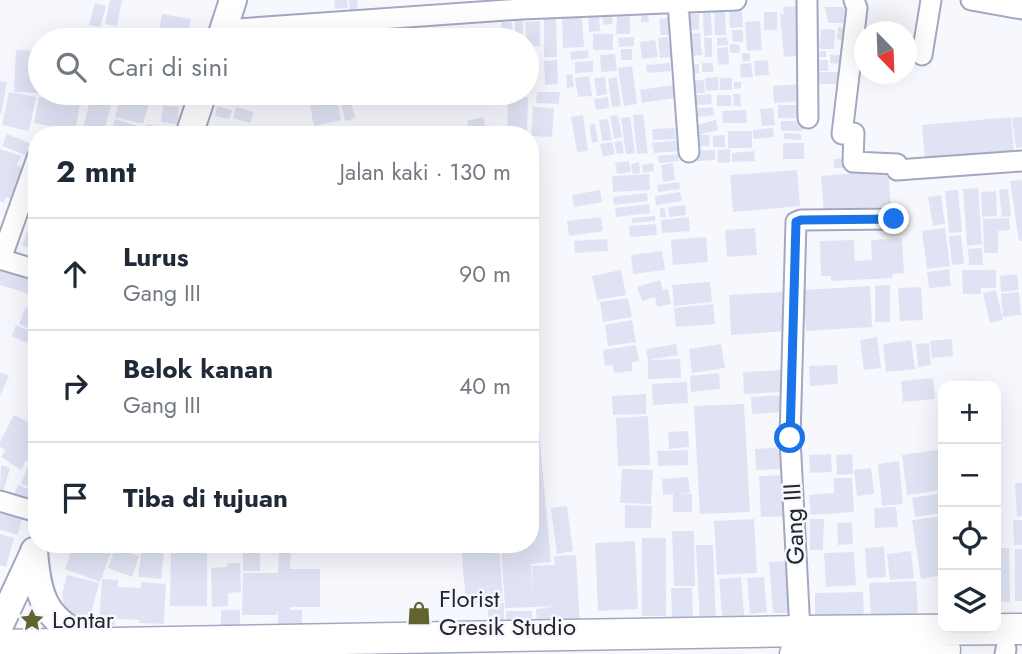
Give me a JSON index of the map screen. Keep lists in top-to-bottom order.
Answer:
{
  "streets": {
    "street": ["Gang III"]
  },
  "places": {
    "shop": ["Florist Gresik Studio"],
    "place": ["Lontar"]
  },
  "north": "bottom right",
  "page": {
    "search": "Cari di sini",
    "heading": ["2 mnt", "Jalan kaki · 130 m"],
    "list": [
      ["Lurus", "Gang III", "90 m"],
      ["Belok kanan", "Gang III", "40 m"],
      "Tiba di tujuan"
    ],
    "map_buttons": ["+", "−"]
  }
}
